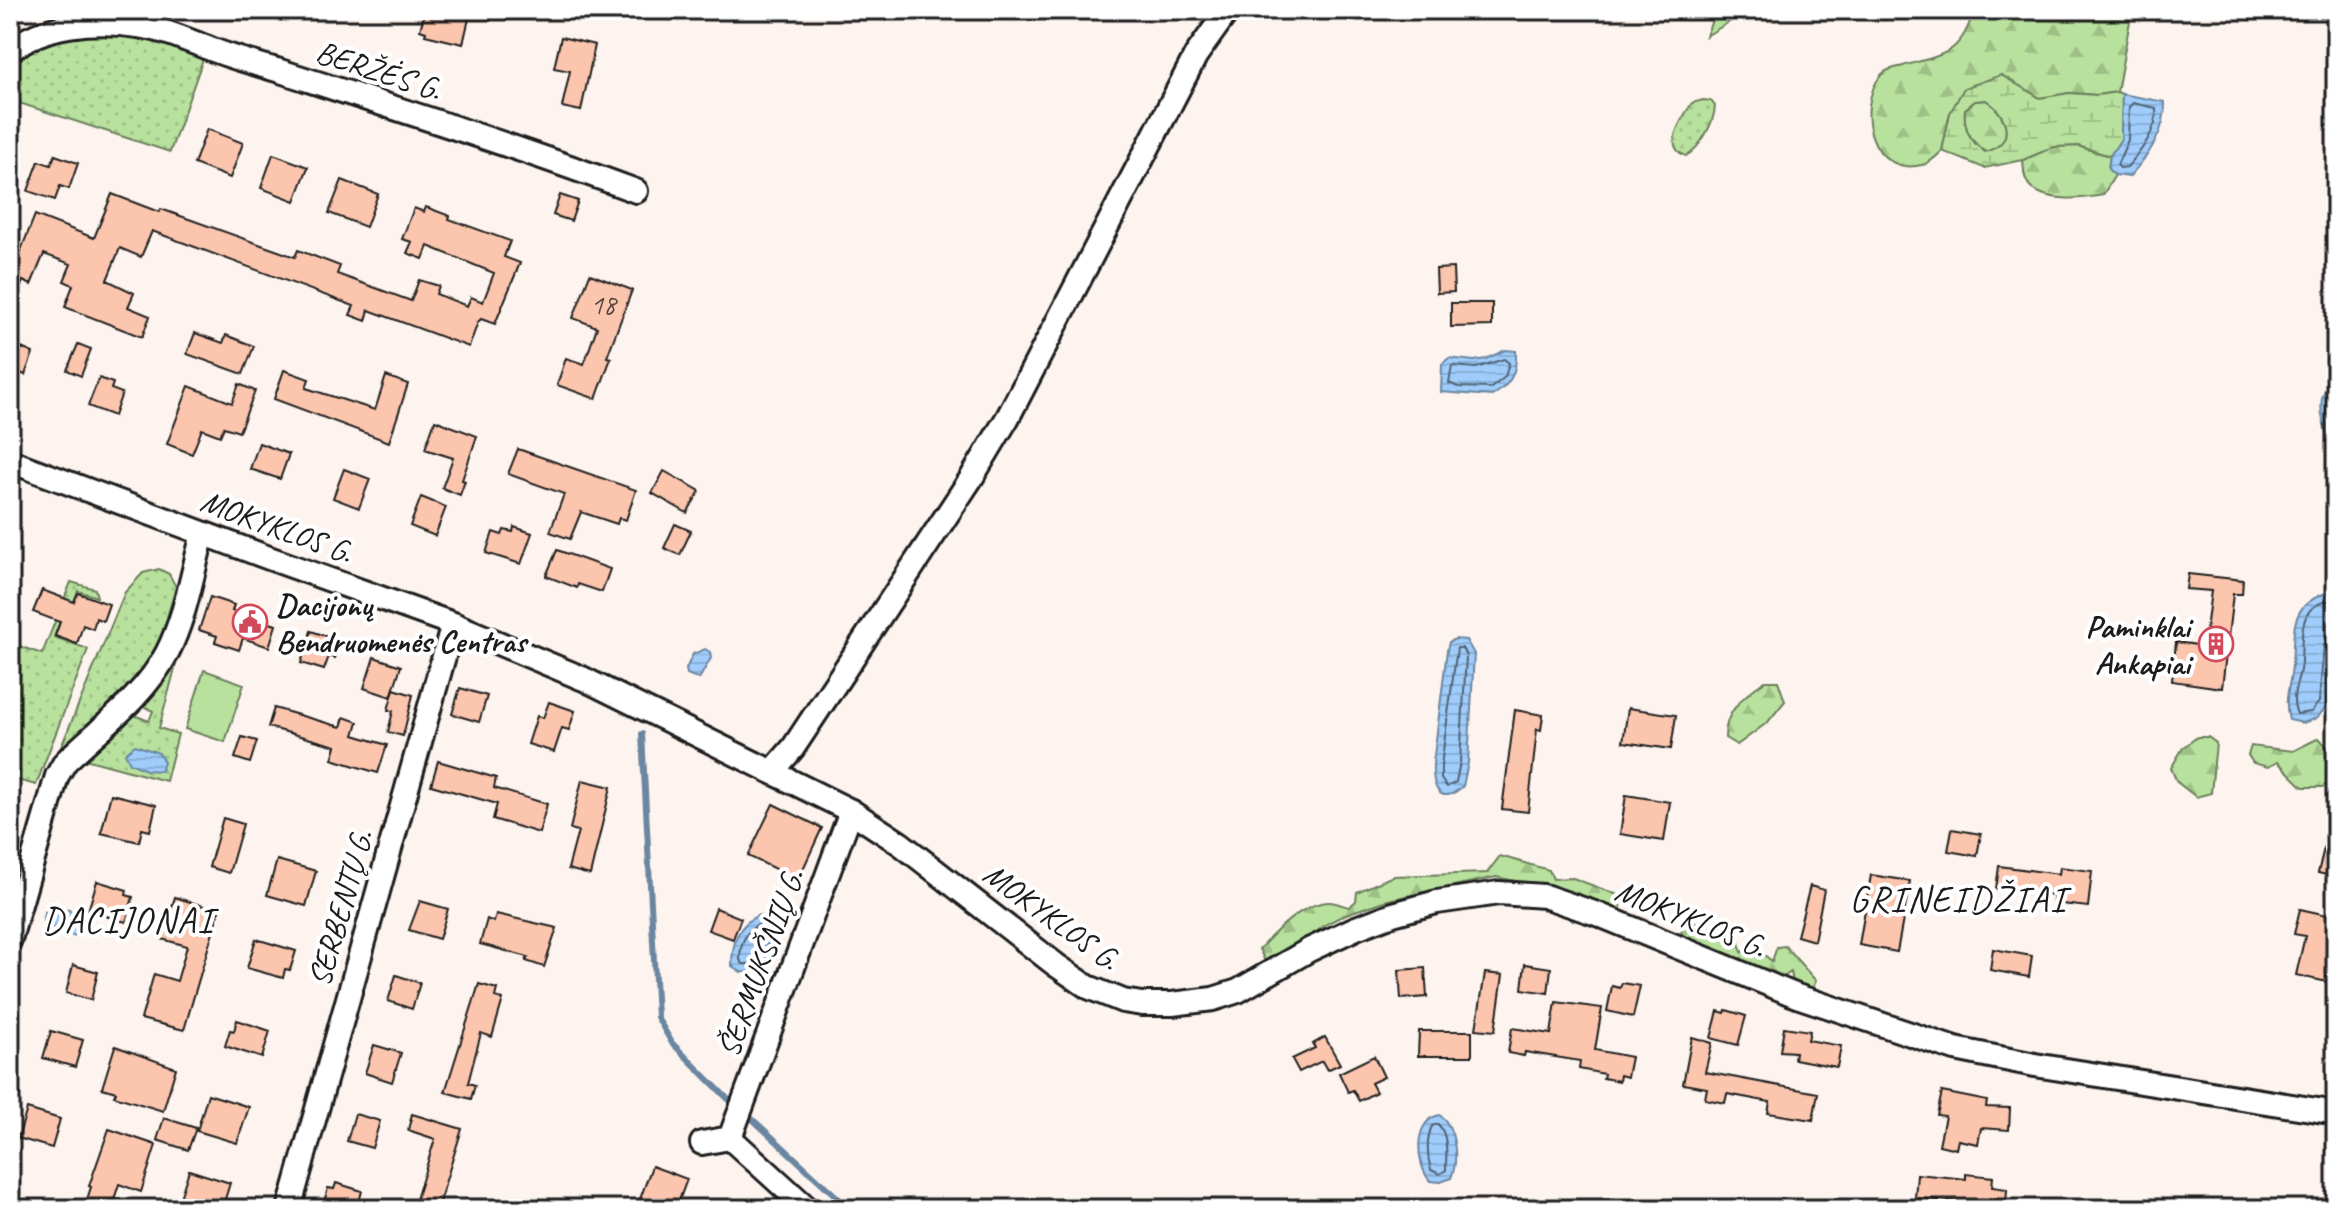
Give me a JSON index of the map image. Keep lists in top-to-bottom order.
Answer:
{
  "streets": {
    "street": [
      "BERŽĖS G.",
      "MOKYKLOS G.",
      "SERBENTŲ G.",
      "ŠERMUKŠNIŲ G."
    ]
  },
  "crossings": [
    ["MOKYKLOS G.", "SERBENTŲ G."],
    ["MOKYKLOS G.", "ŠERMUKŠNIŲ G."]
  ],
  "districts": ["GRINEIDŽIAI", "DACIJONAI"],
  "places": {
    "public building": ["Dacijonų Bendruomenės Centras"],
    "building": ["Paminklai Ankapiai"]
  },
  "house_numbers": ["18"]
}
